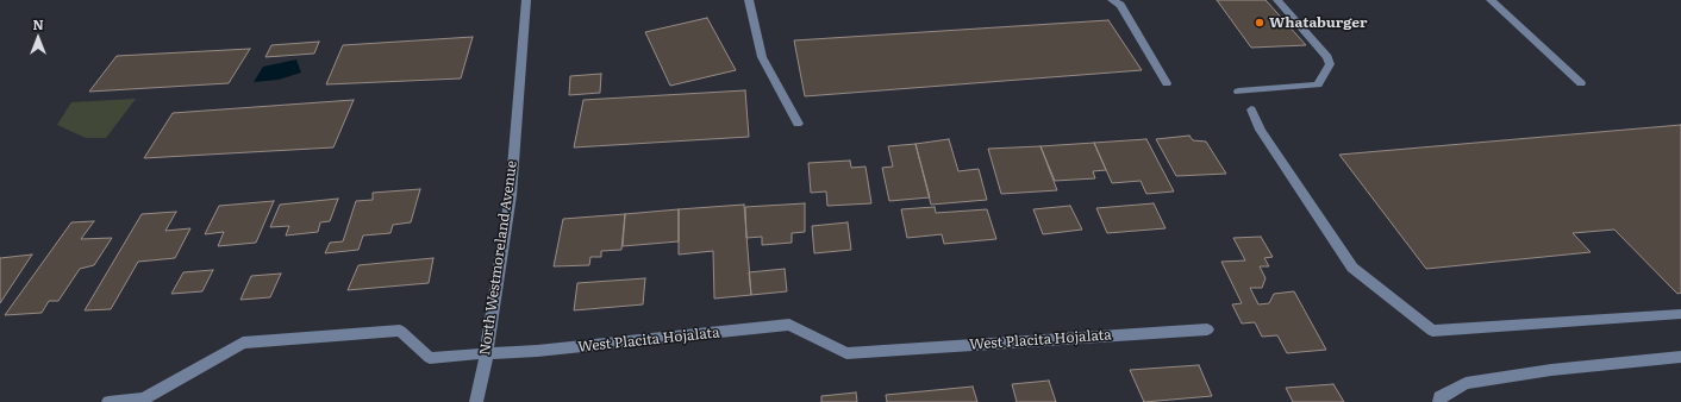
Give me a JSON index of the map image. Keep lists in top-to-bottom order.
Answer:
{
  "streets": {
    "street": ["North Westmoreland Avenue", "West Placita Hojalata"]
  },
  "crossings": [
    ["North Westmoreland Avenue", "West Placita Hojalata"]
  ],
  "places": ["Whataburger"],
  "north": "top"
}
